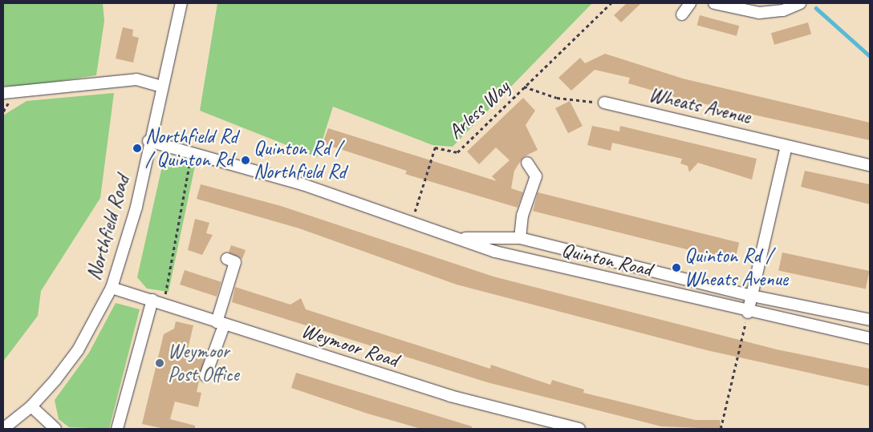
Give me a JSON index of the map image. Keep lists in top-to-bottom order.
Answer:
{
  "streets": {
    "street": [
      "Wheats Avenue",
      "Northfield Road",
      "Quinton Road",
      "Weymoor Road"
    ],
    "path": ["Arless Way"]
  },
  "crossings": [
    ["Arless Way", "Quinton Road"],
    ["Northfield Road", "Quinton Road"],
    ["Northfield Road", "Weymoor Road"]
  ],
  "places": [
    "Northfield Rd / Quinton Rd",
    "Quinton Rd / Northfield Rd",
    "Quinton Rd / Wheats Avenue",
    "Weymoor Post Office"
  ]
}
